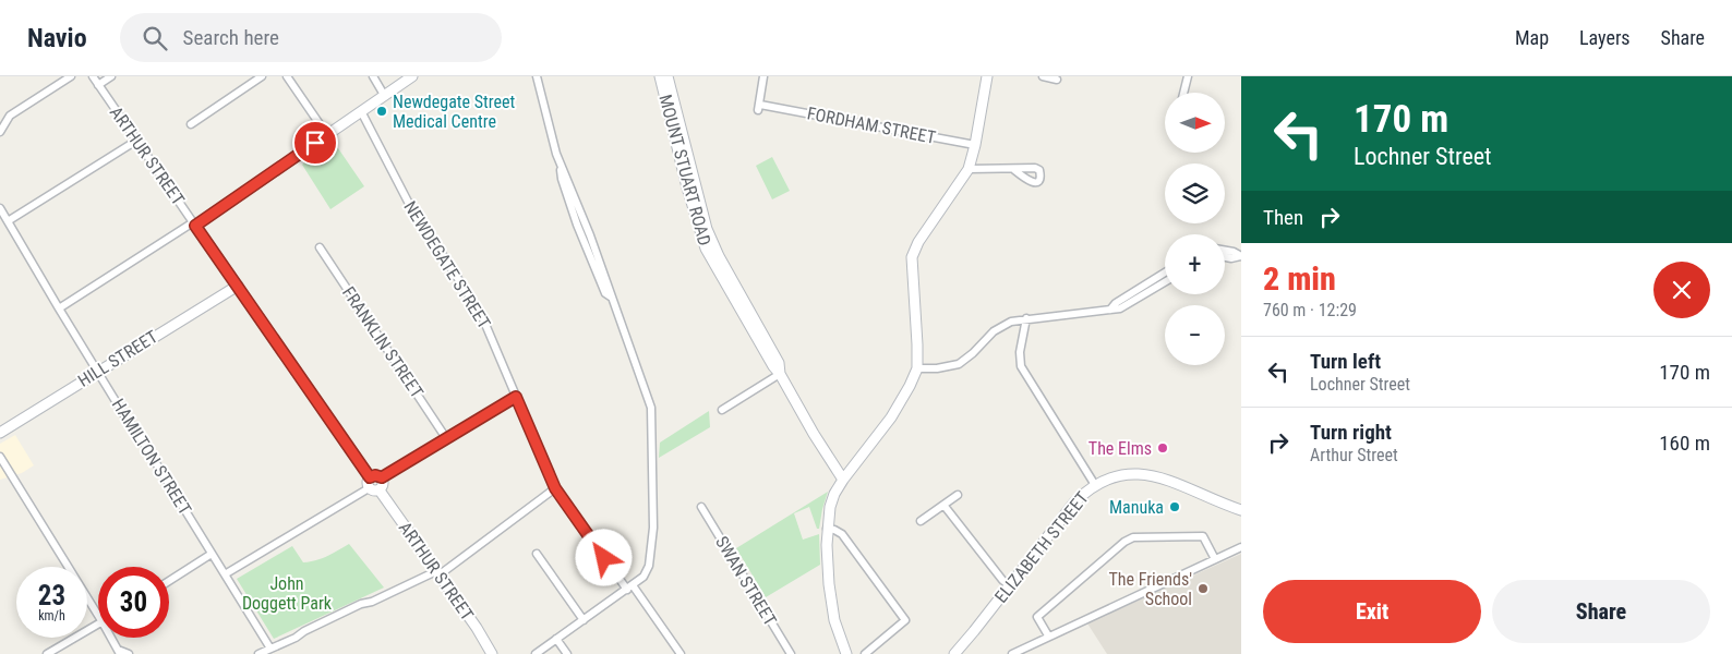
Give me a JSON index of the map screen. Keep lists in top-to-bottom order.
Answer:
{
  "streets": {
    "street": [
      "FORDHAM STREET",
      "ARTHUR STREET",
      "MOUNT STUART ROAD",
      "NEWDEGATE STREET",
      "FRANKLIN STREET",
      "HILL STREET",
      "HAMILTON STREET",
      "ELIZABETH STREET",
      "SWAN STREET"
    ]
  },
  "crossings": [
    ["ARTHUR STREET", "HILL STREET"],
    ["HILL STREET", "HAMILTON STREET"]
  ],
  "parks": ["John Doggett Park"],
  "places": [
    "Newdegate Street Medical Centre",
    "The Elms",
    "Manuka",
    "The Friends' School"
  ],
  "north": "right",
  "page": {
    "header": "Navio",
    "search": "Search here",
    "nav": ["Map", "Layers", "Share"],
    "turn": ["170 m", "Lochner Street"],
    "map_buttons": ["+", "−"],
    "then": "Then",
    "heading": ["2 min", "760 m · 12:29"],
    "list": [
      {
        "name": "Turn left",
        "note": "Lochner Street",
        "value": "170 m"
      },
      {
        "name": "Turn right",
        "note": "Arthur Street",
        "value": "160 m"
      }
    ],
    "speed": "23 km/h",
    "limit": "30",
    "buttons": ["Exit", "Share"]
  }
}
